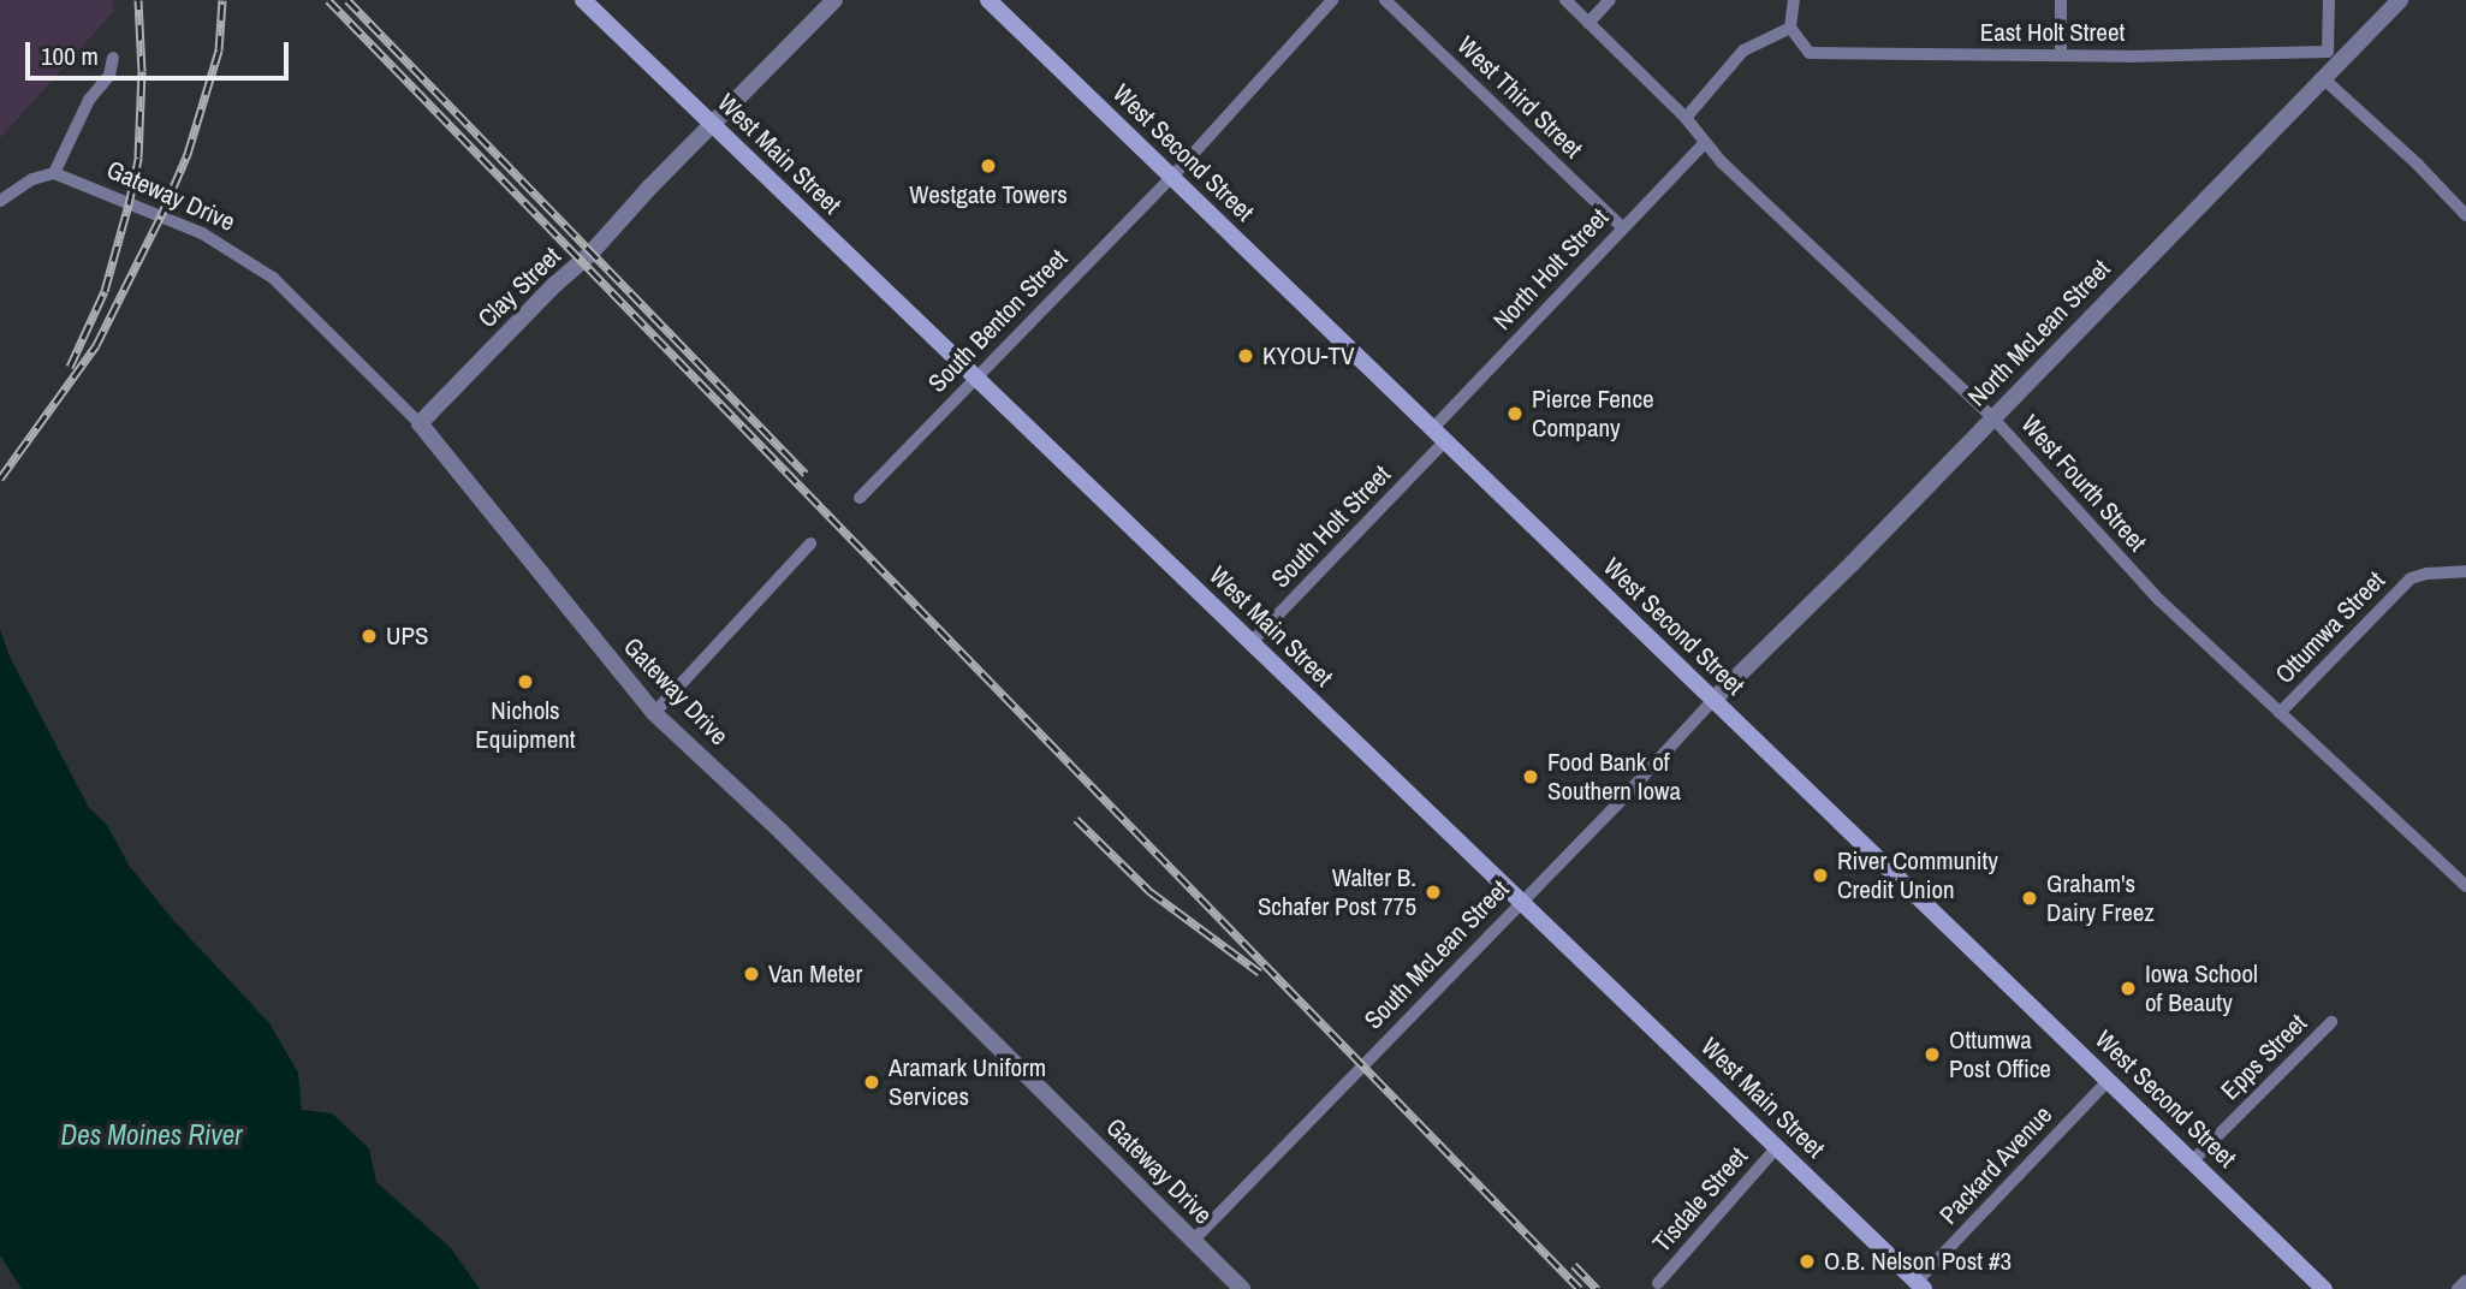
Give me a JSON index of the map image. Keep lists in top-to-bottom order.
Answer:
{
  "streets": {
    "main road": ["West Second Street", "West Main Street"],
    "street": [
      "East Holt Street",
      "West Third Street",
      "Gateway Drive",
      "North Holt Street",
      "Clay Street",
      "South Benton Street",
      "North McLean Street",
      "West Fourth Street",
      "South Holt Street",
      "Ottumwa Street",
      "South McLean Street",
      "Epps Street",
      "Packard Avenue",
      "Tisdale Street"
    ]
  },
  "crossings": [
    ["East Holt Street", "North McLean Street"],
    ["West Third Street", "North Holt Street"],
    ["West Second Street", "North Holt Street"],
    ["West Second Street", "South Benton Street"],
    ["West Second Street", "North McLean Street"],
    ["West Second Street", "South Holt Street"],
    ["West Second Street", "South McLean Street"],
    ["West Second Street", "Epps Street"],
    ["West Second Street", "Packard Avenue"],
    ["West Main Street", "Clay Street"],
    ["West Main Street", "South Benton Street"],
    ["West Main Street", "South Holt Street"],
    ["West Main Street", "South McLean Street"],
    ["West Main Street", "Packard Avenue"],
    ["West Main Street", "Tisdale Street"],
    ["Gateway Drive", "Clay Street"],
    ["Gateway Drive", "South McLean Street"],
    ["North Holt Street", "West Fourth Street"],
    ["North Holt Street", "South Holt Street"],
    ["North McLean Street", "West Fourth Street"],
    ["North McLean Street", "South McLean Street"],
    ["West Fourth Street", "Ottumwa Street"]
  ],
  "water": ["Des Moines River"],
  "places": [
    "Westgate Towers",
    "KYOU-TV",
    "Pierce Fence Company",
    "UPS",
    "Nichols Equipment",
    "Food Bank of Southern Iowa",
    "River Community Credit Union",
    "Walter B. Schafer Post 775",
    "Graham's Dairy Freez",
    "Van Meter",
    "Iowa School of Beauty",
    "Ottumwa Post Office",
    "Aramark Uniform Services",
    "O.B. Nelson Post #3"
  ],
  "scale_bar": "100 m"
}
